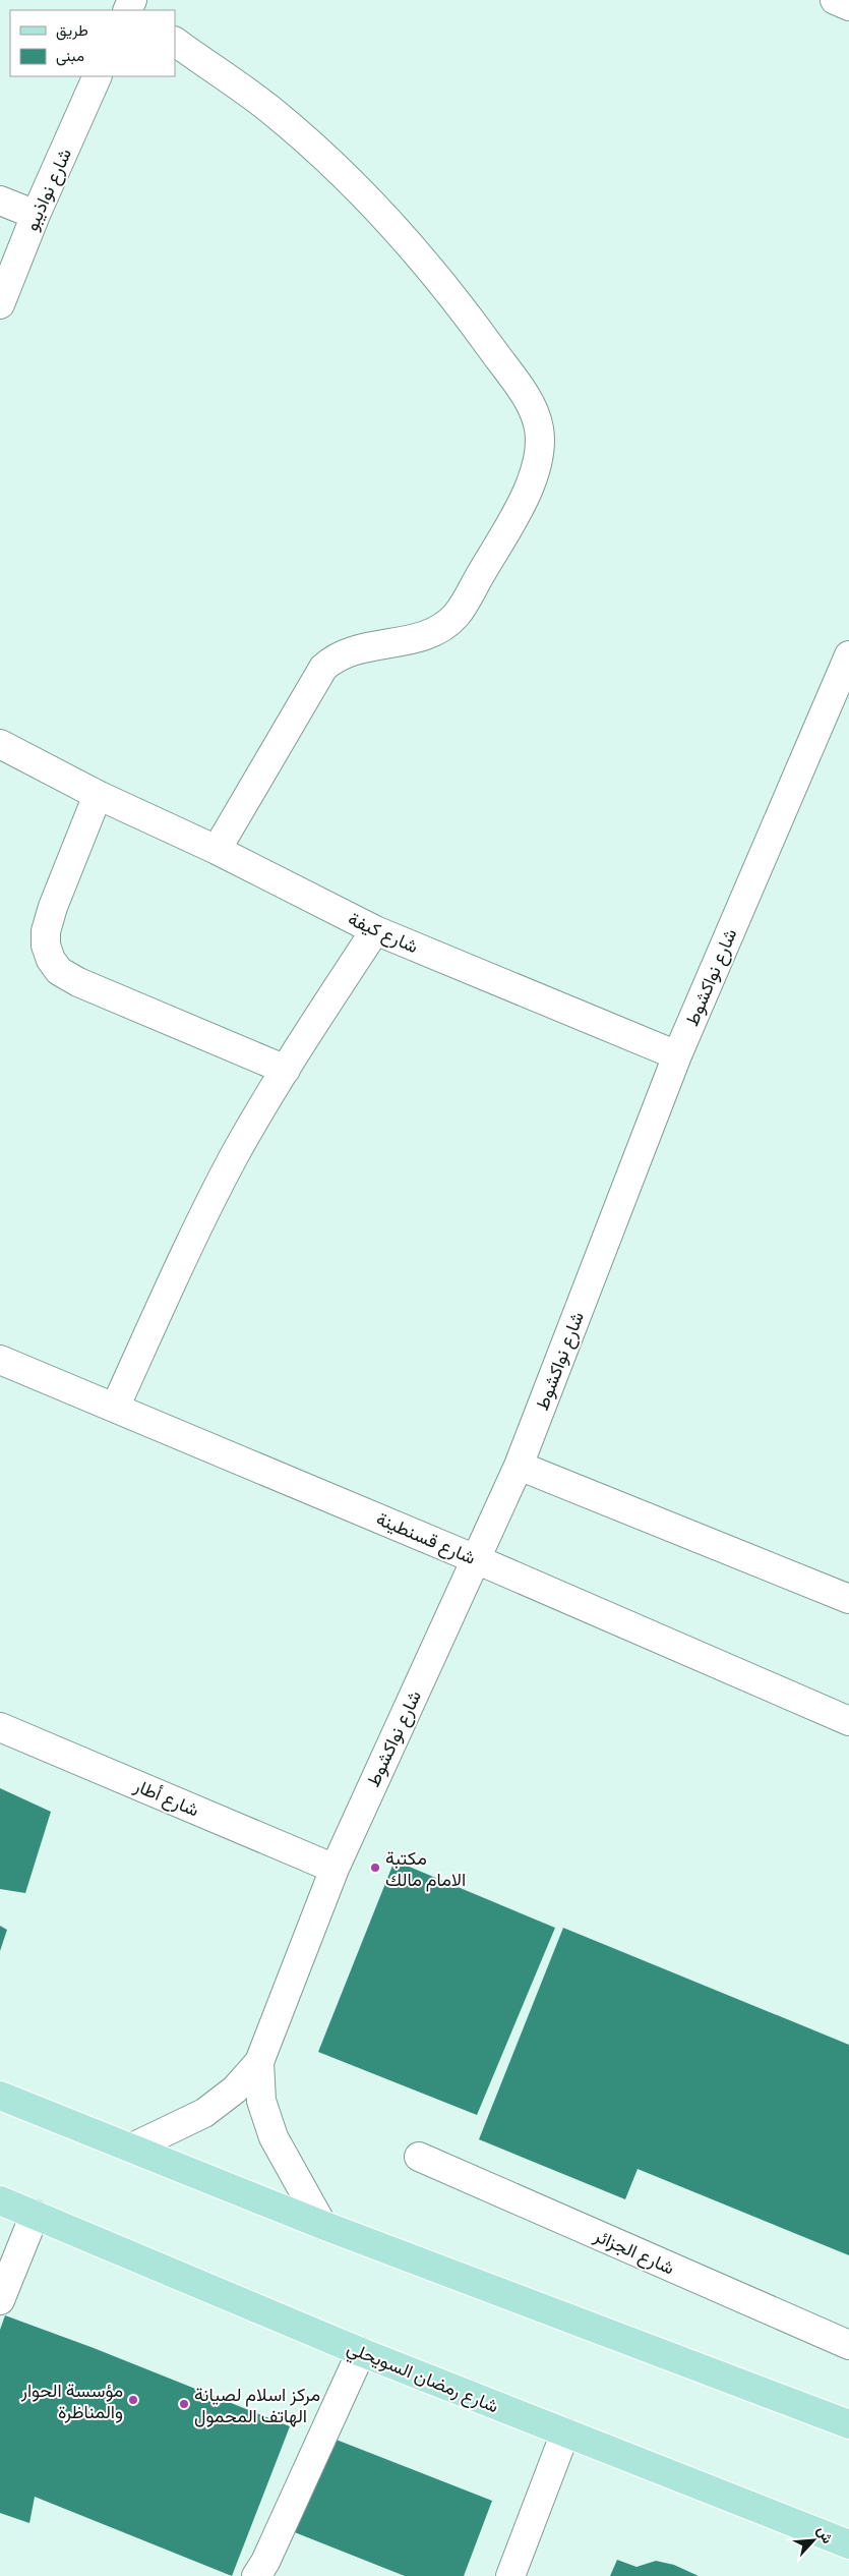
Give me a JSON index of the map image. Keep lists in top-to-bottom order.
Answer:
{
  "streets": {
    "main road": ["شارع رمضان السويحلي"],
    "street": [
      "شارع نواذيبو",
      "شارع كيفة",
      "شارع نواكشوط",
      "شارع قسنطينة",
      "شارع أطار",
      "شارع الجزائر"
    ]
  },
  "crossings": [
    ["شارع كيفة", "شارع نواكشوط"],
    ["شارع نواكشوط", "شارع قسنطينة"],
    ["شارع نواكشوط", "شارع أطار"]
  ],
  "places": ["مكتبة الامام مالك", "مؤسسة الحوار والمناظرة", "مركز اسلام لصيانة الهاتف المحمول"],
  "legend": ["طريق", "مبنى"],
  "north": "top right"
}
